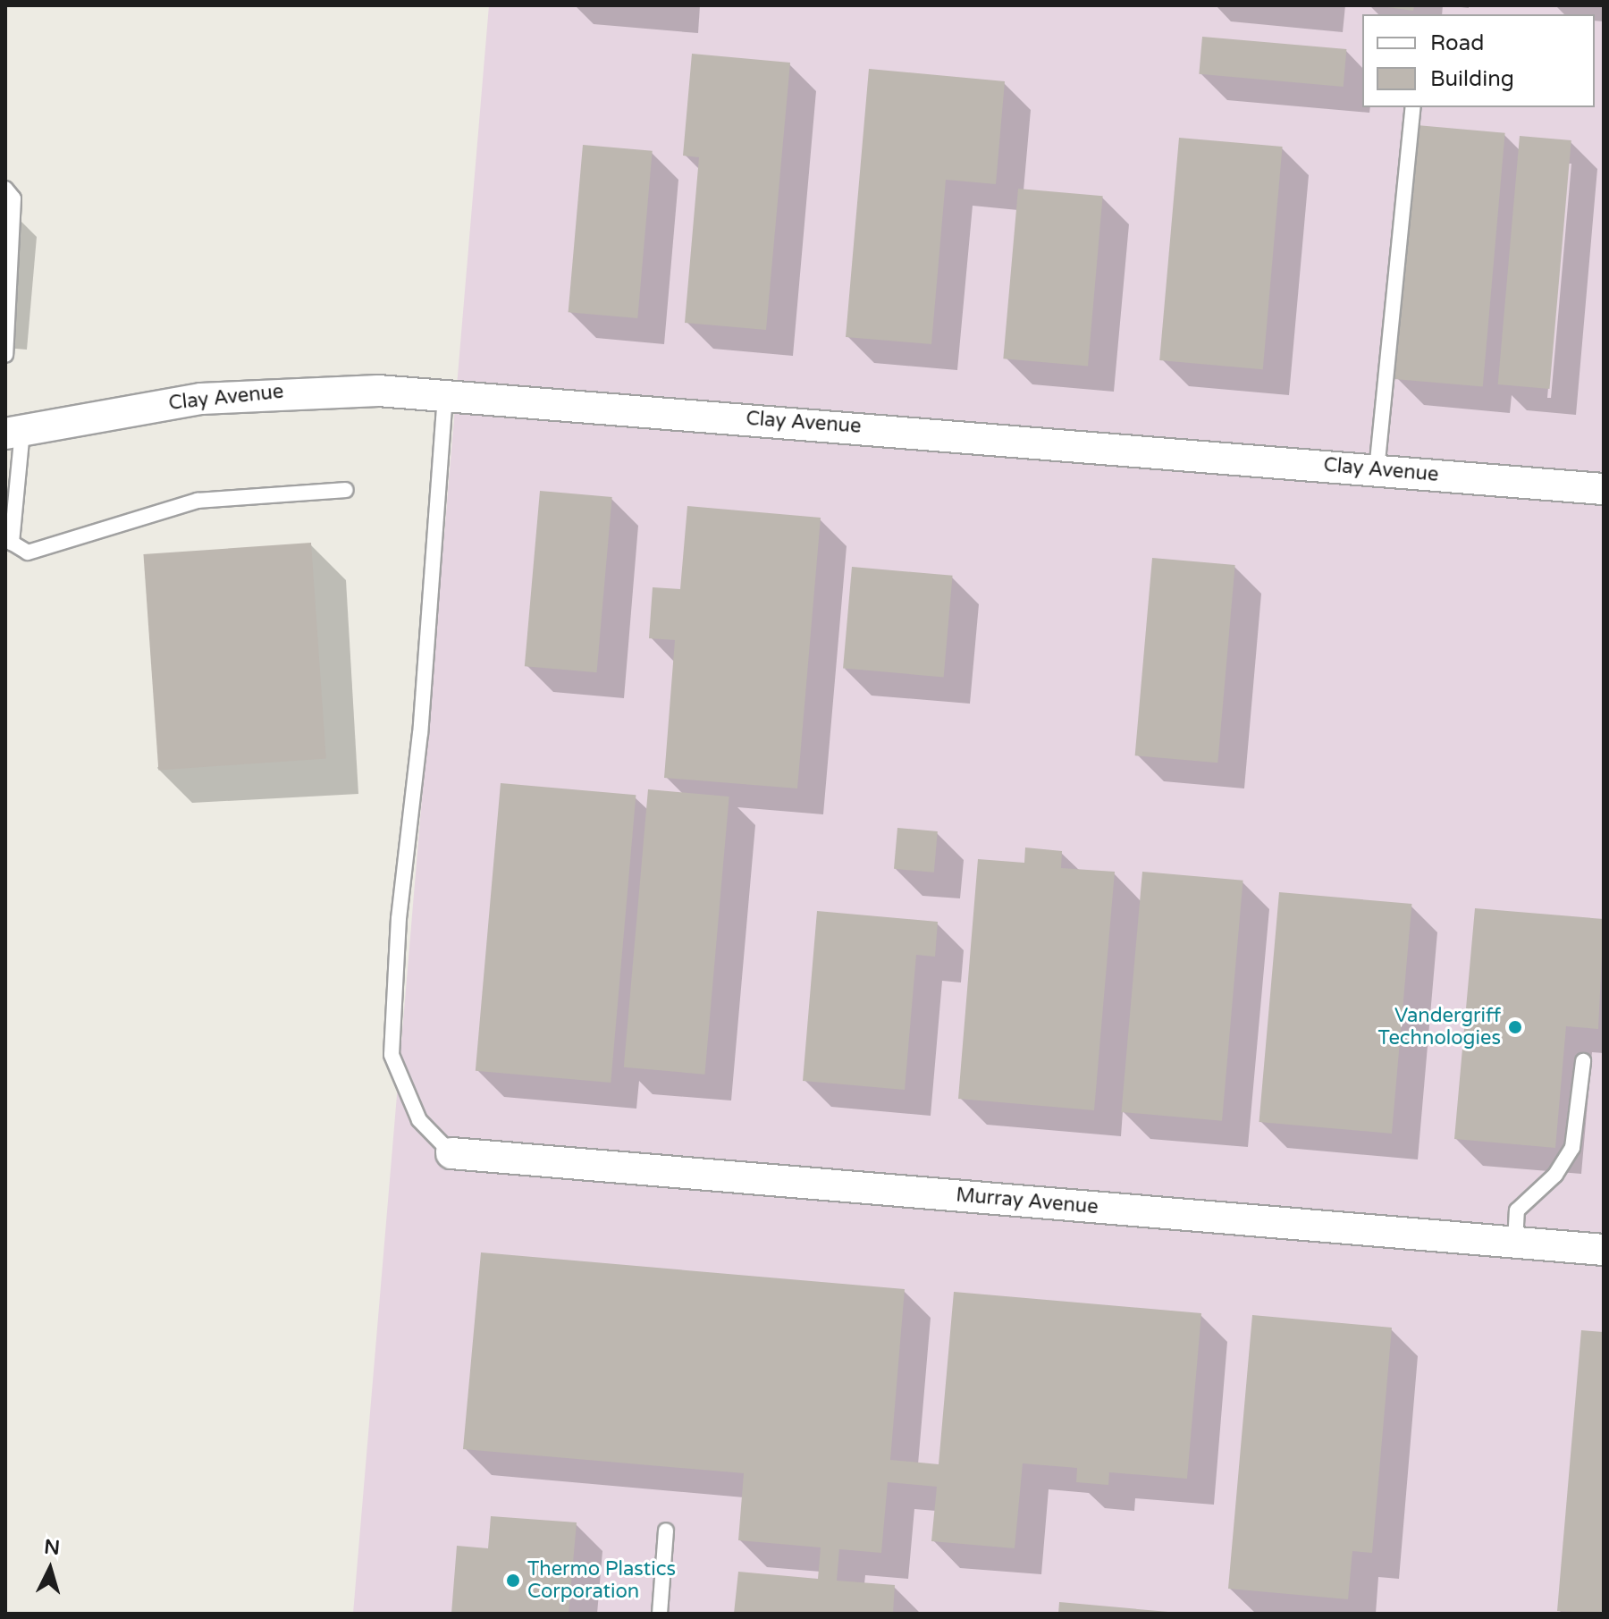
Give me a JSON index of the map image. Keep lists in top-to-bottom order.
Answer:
{
  "streets": {
    "street": ["Clay Avenue", "Murray Avenue"]
  },
  "places": ["Vandergriff Technologies", "Thermo Plastics Corporation"],
  "legend": ["Road", "Building"],
  "north": "top"
}
